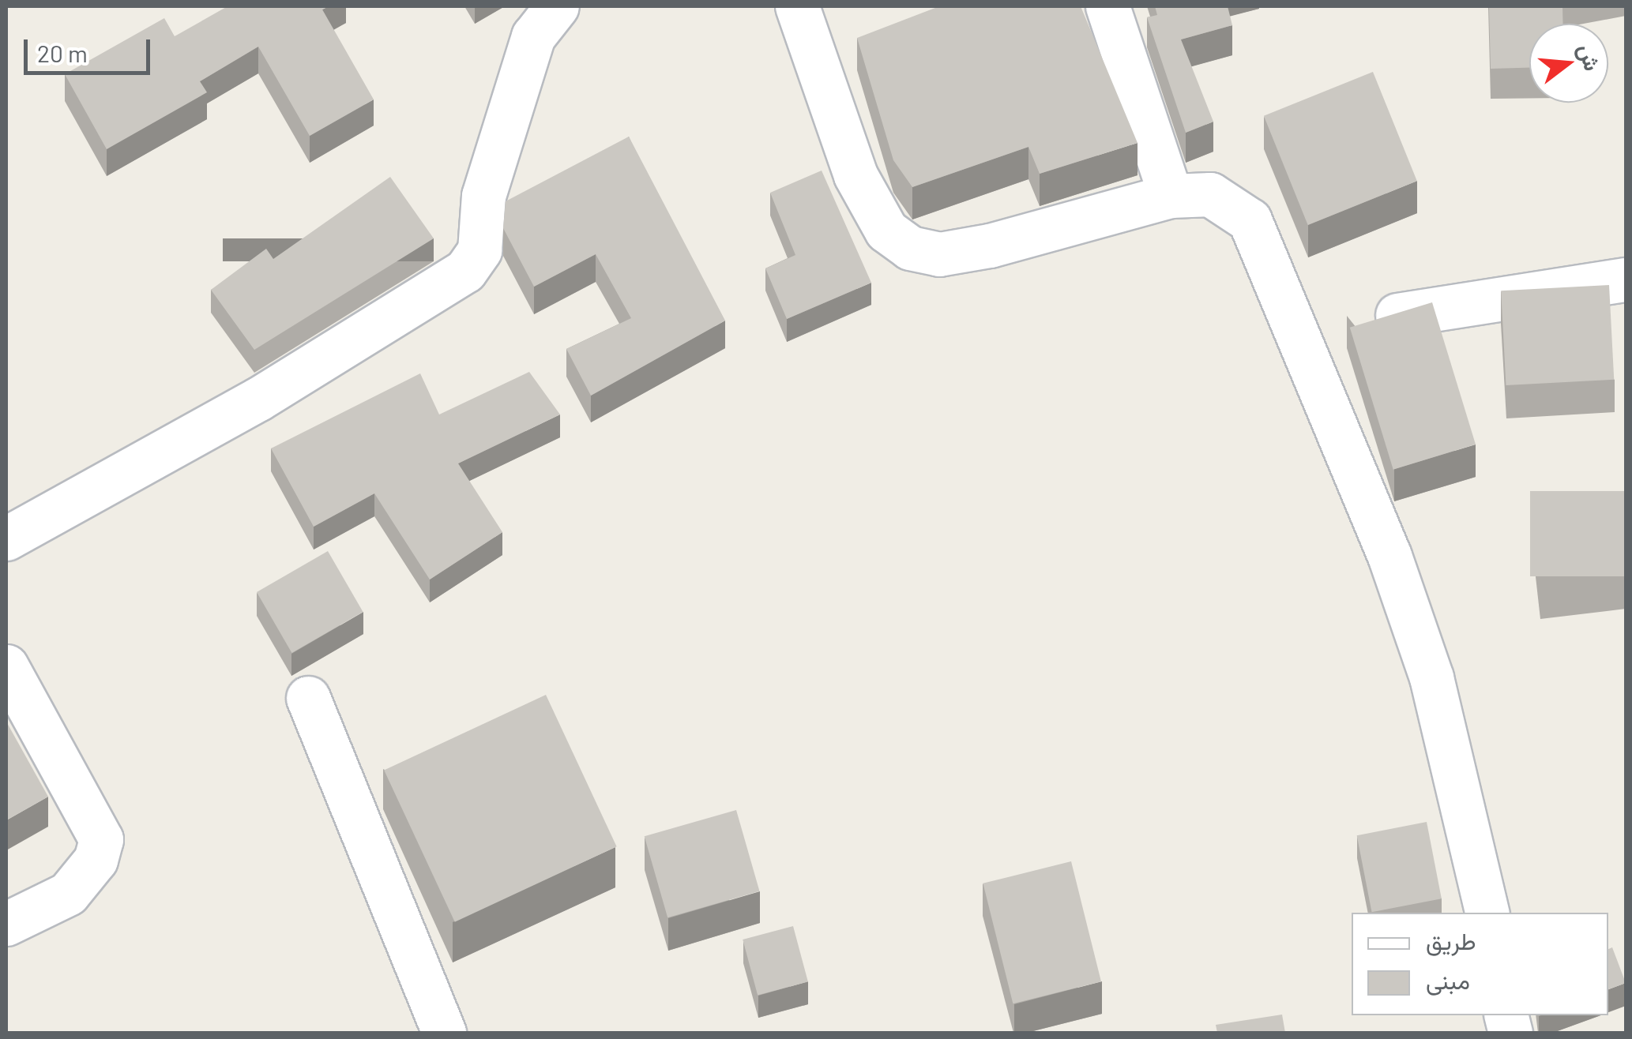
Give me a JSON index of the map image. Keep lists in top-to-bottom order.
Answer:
{
  "legend": ["طريق", "مبنى"],
  "scale_bar": "20 m",
  "north": "right"
}
